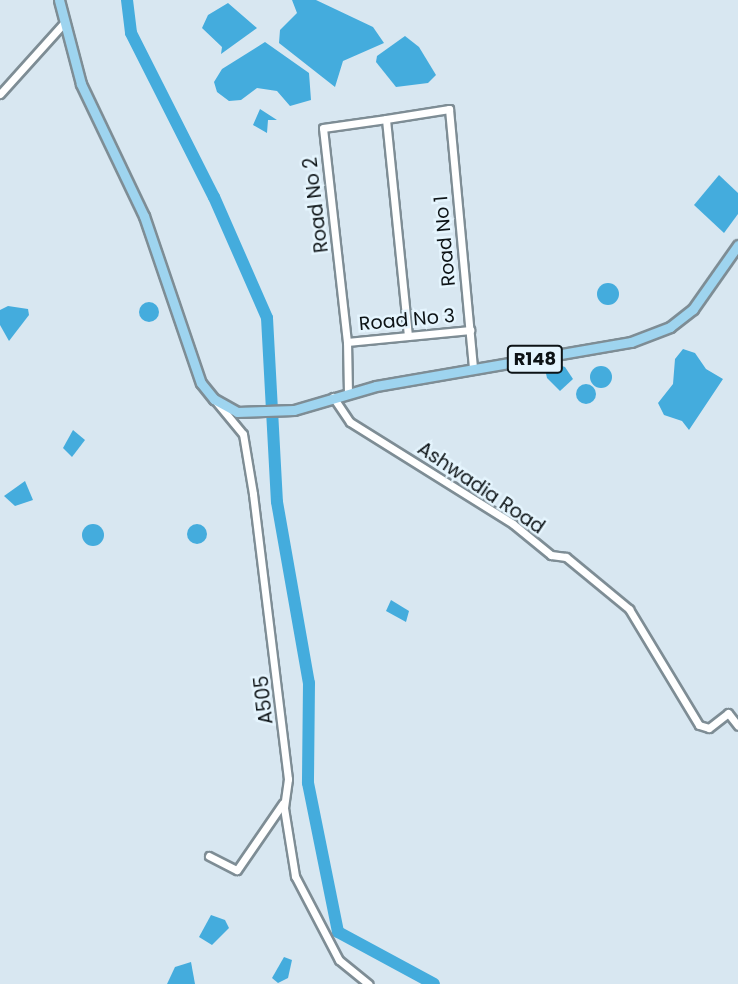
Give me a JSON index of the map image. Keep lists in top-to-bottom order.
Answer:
{
  "streets": {
    "main road": ["R148"],
    "street": [
      "Road No 2",
      "Road No 1",
      "Road No 3",
      "Ashwadia Road",
      "A505"
    ]
  },
  "crossings": [
    ["Road No 2", "Road No 1"],
    ["Road No 2", "Road No 3"],
    ["Road No 1", "Road No 3"],
    ["Road No 1", "R148"],
    ["R148", "Ashwadia Road"],
    ["R148", "A505"]
  ]
}
